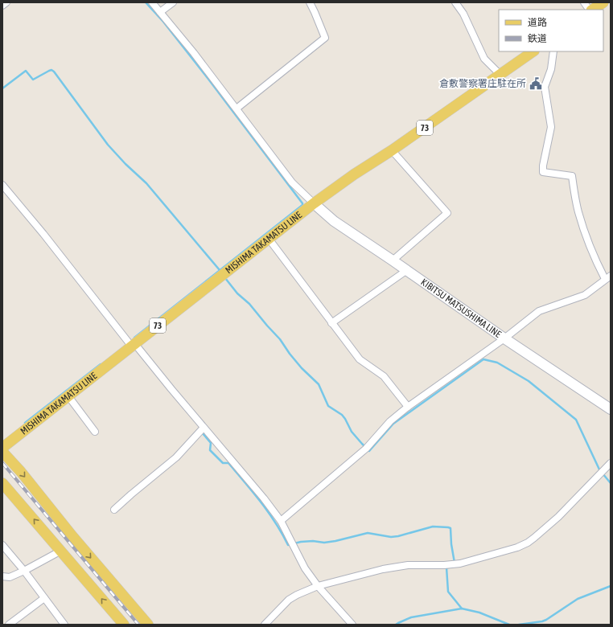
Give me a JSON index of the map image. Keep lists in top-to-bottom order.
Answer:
{
  "streets": {
    "main road": ["73", "MISHIMA TAKAMATSU LINE", "KIBITSU MATSUSHIMA LINE"]
  },
  "crossings": [
    ["MISHIMA TAKAMATSU LINE", "KIBITSU MATSUSHIMA LINE"]
  ],
  "places": {
    "public building": ["倉敷警察署庄駐在所"]
  },
  "legend": ["道路", "鉄道"]
}
